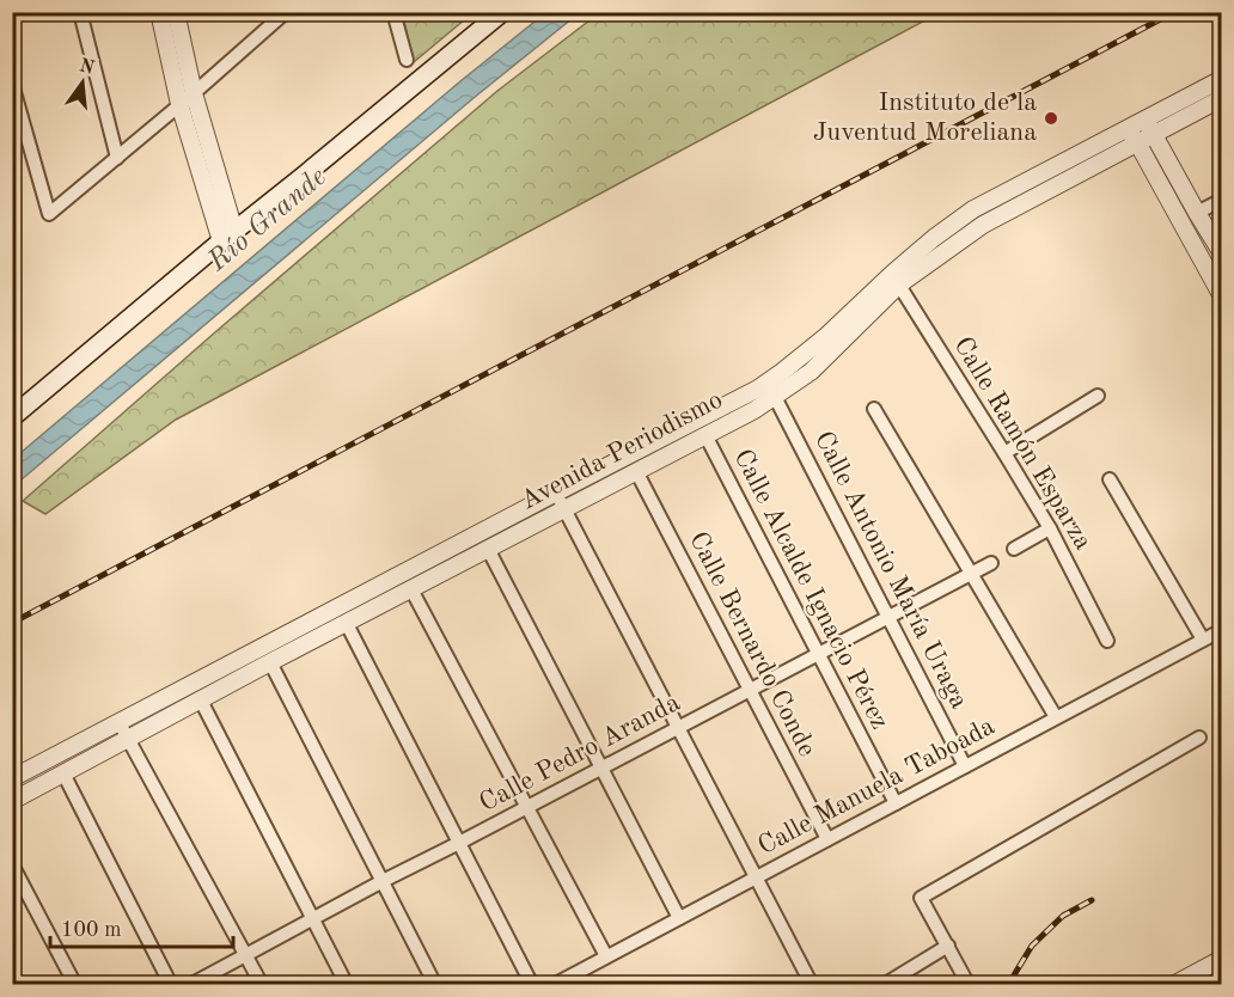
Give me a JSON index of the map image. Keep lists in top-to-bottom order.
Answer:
{
  "streets": {
    "street": [
      "Calle Ramón Esparza",
      "Avenida Periodismo",
      "Calle Antonio María Uraga",
      "Calle Alcalde Ignacio Pérez",
      "Calle Bernardo Conde",
      "Calle Pedro Aranda",
      "Calle Manuela Taboada"
    ]
  },
  "crossings": [
    ["Calle Ramón Esparza", "Avenida Periodismo"],
    ["Avenida Periodismo", "Calle Antonio María Uraga"],
    ["Avenida Periodismo", "Calle Alcalde Ignacio Pérez"],
    ["Avenida Periodismo", "Calle Bernardo Conde"],
    ["Calle Antonio María Uraga", "Calle Pedro Aranda"],
    ["Calle Antonio María Uraga", "Calle Manuela Taboada"],
    ["Calle Alcalde Ignacio Pérez", "Calle Pedro Aranda"],
    ["Calle Alcalde Ignacio Pérez", "Calle Manuela Taboada"],
    ["Calle Bernardo Conde", "Calle Pedro Aranda"],
    ["Calle Bernardo Conde", "Calle Manuela Taboada"]
  ],
  "water": ["Río Grande"],
  "places": ["Instituto de la Juventud Moreliana"],
  "scale_bar": "100 m",
  "north": "top"
}
